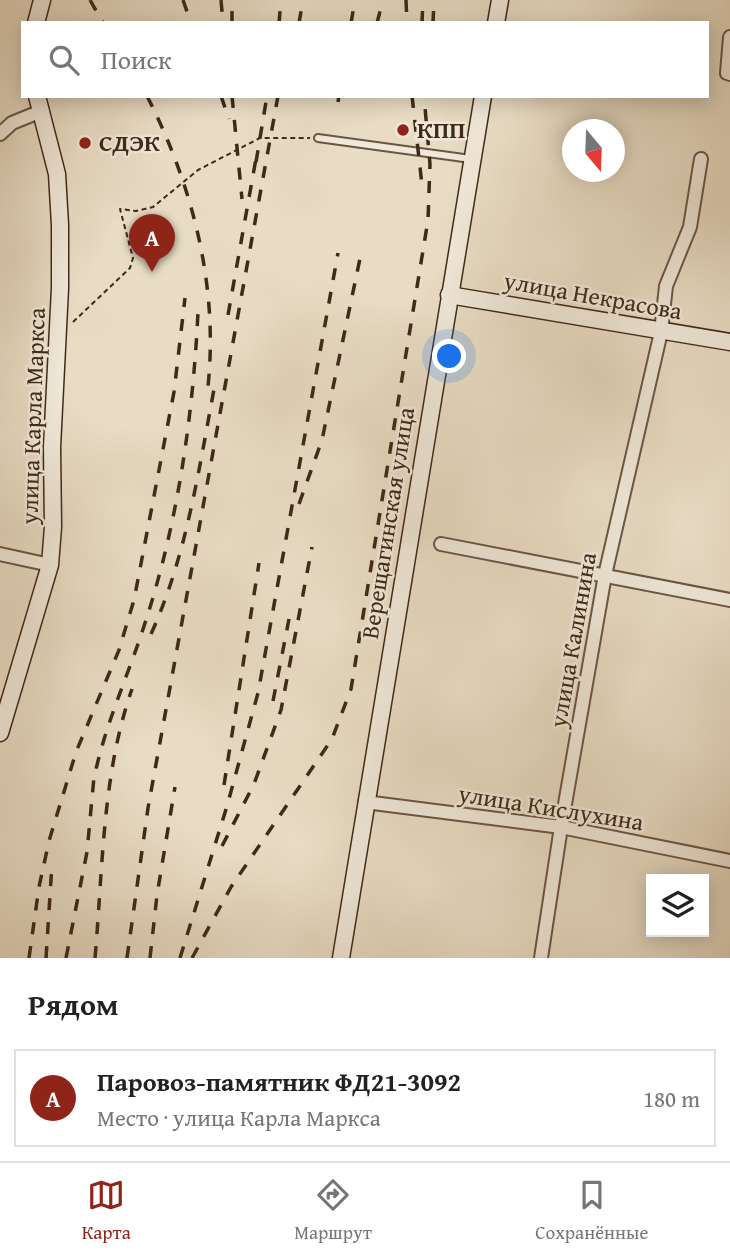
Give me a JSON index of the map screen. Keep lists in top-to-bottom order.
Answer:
{
  "streets": {
    "main road": ["улица Некрасова", "улица Карла Маркса", "Верещагинская улица"],
    "street": ["улица Калинина", "улица Кислухина"]
  },
  "crossings": [
    ["улица Некрасова", "Верещагинская улица"],
    ["улица Некрасова", "улица Калинина"],
    ["Верещагинская улица", "улица Кислухина"],
    ["улица Калинина", "улица Кислухина"]
  ],
  "places": ["КПП", "СДЭК"],
  "north": "bottom",
  "page": {
    "search": "Поиск",
    "pins": "A",
    "heading": "Рядом",
    "list": [
      {
        "mark": "A",
        "name": "Паровоз-памятник ФД21-3092",
        "note": "Место · улица Карла Маркса",
        "value": "180 m"
      }
    ],
    "nav": ["Карта", "Маршрут", "Сохранённые"]
  }
}
